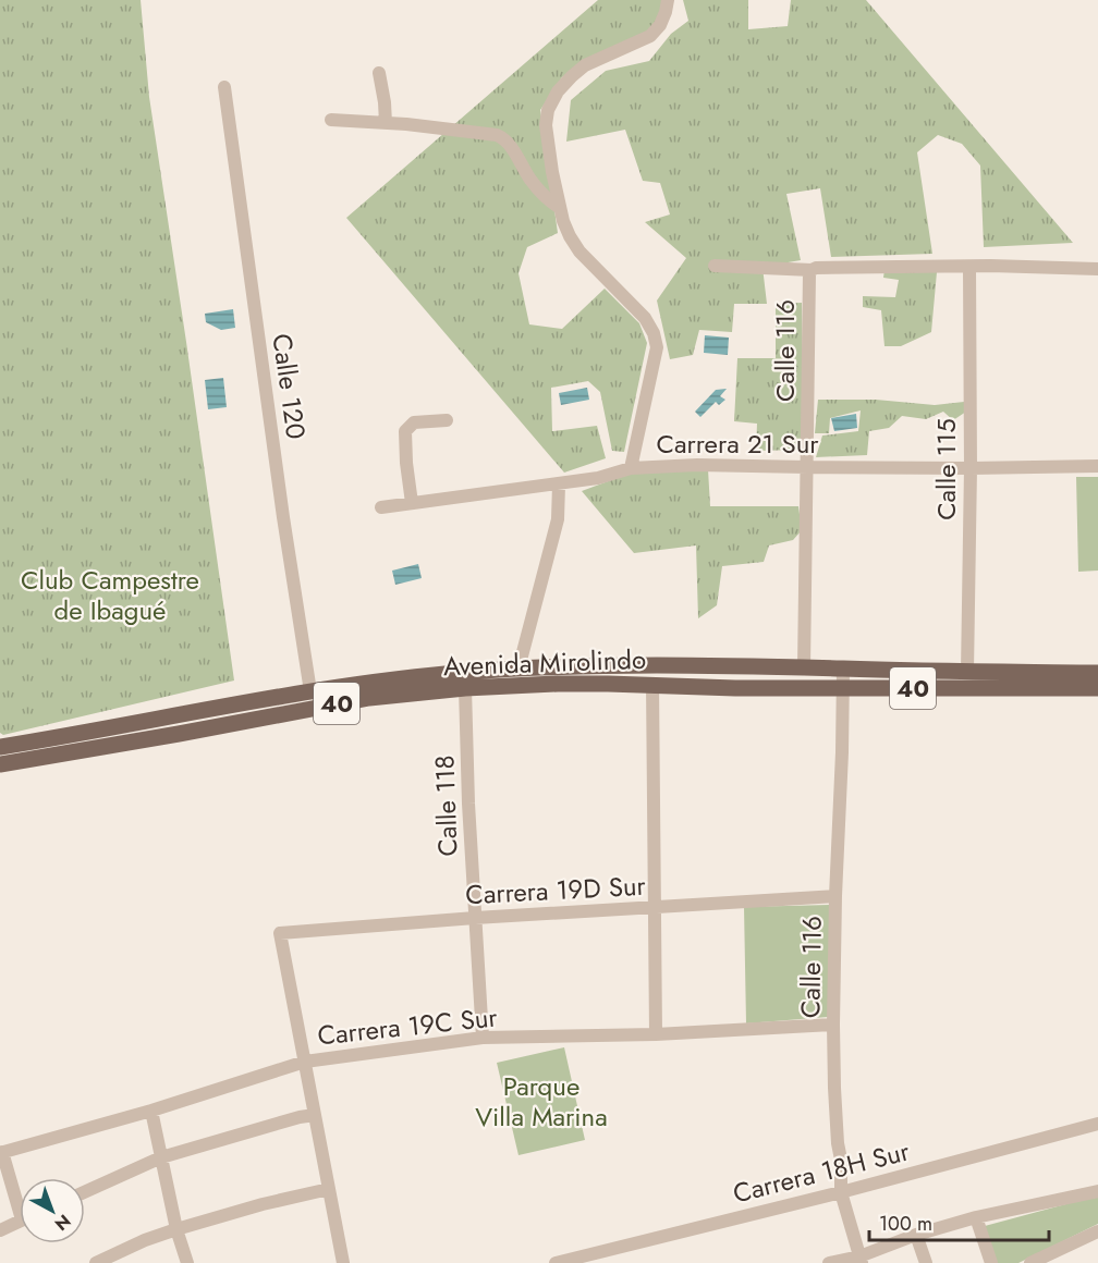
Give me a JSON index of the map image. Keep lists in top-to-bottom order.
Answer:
{
  "streets": {
    "main road": ["Avenida Mirolindo", "40"],
    "street": [
      "Calle 116",
      "Calle 120",
      "Carrera 21 Sur",
      "Calle 115",
      "Calle 118",
      "Carrera 19D Sur",
      "Carrera 19C Sur",
      "Carrera 18H Sur"
    ]
  },
  "crossings": [
    ["Calle 116", "Carrera 21 Sur"],
    ["Calle 116", "Avenida Mirolindo"],
    ["Calle 116", "Carrera 19D Sur"],
    ["Calle 116", "Carrera 19C Sur"],
    ["Calle 116", "Carrera 18H Sur"],
    ["Calle 120", "Avenida Mirolindo"],
    ["Carrera 21 Sur", "Calle 115"],
    ["Calle 115", "Avenida Mirolindo"],
    ["Avenida Mirolindo", "Calle 118"],
    ["Calle 118", "Carrera 19D Sur"],
    ["Calle 118", "Carrera 19C Sur"],
    ["Carrera 19D Sur", "Carrera 19C Sur"]
  ],
  "parks": ["Club Campestre de Ibagué", "Parque Villa Marina"],
  "scale_bar": "100 m",
  "north": "bottom right"
}
